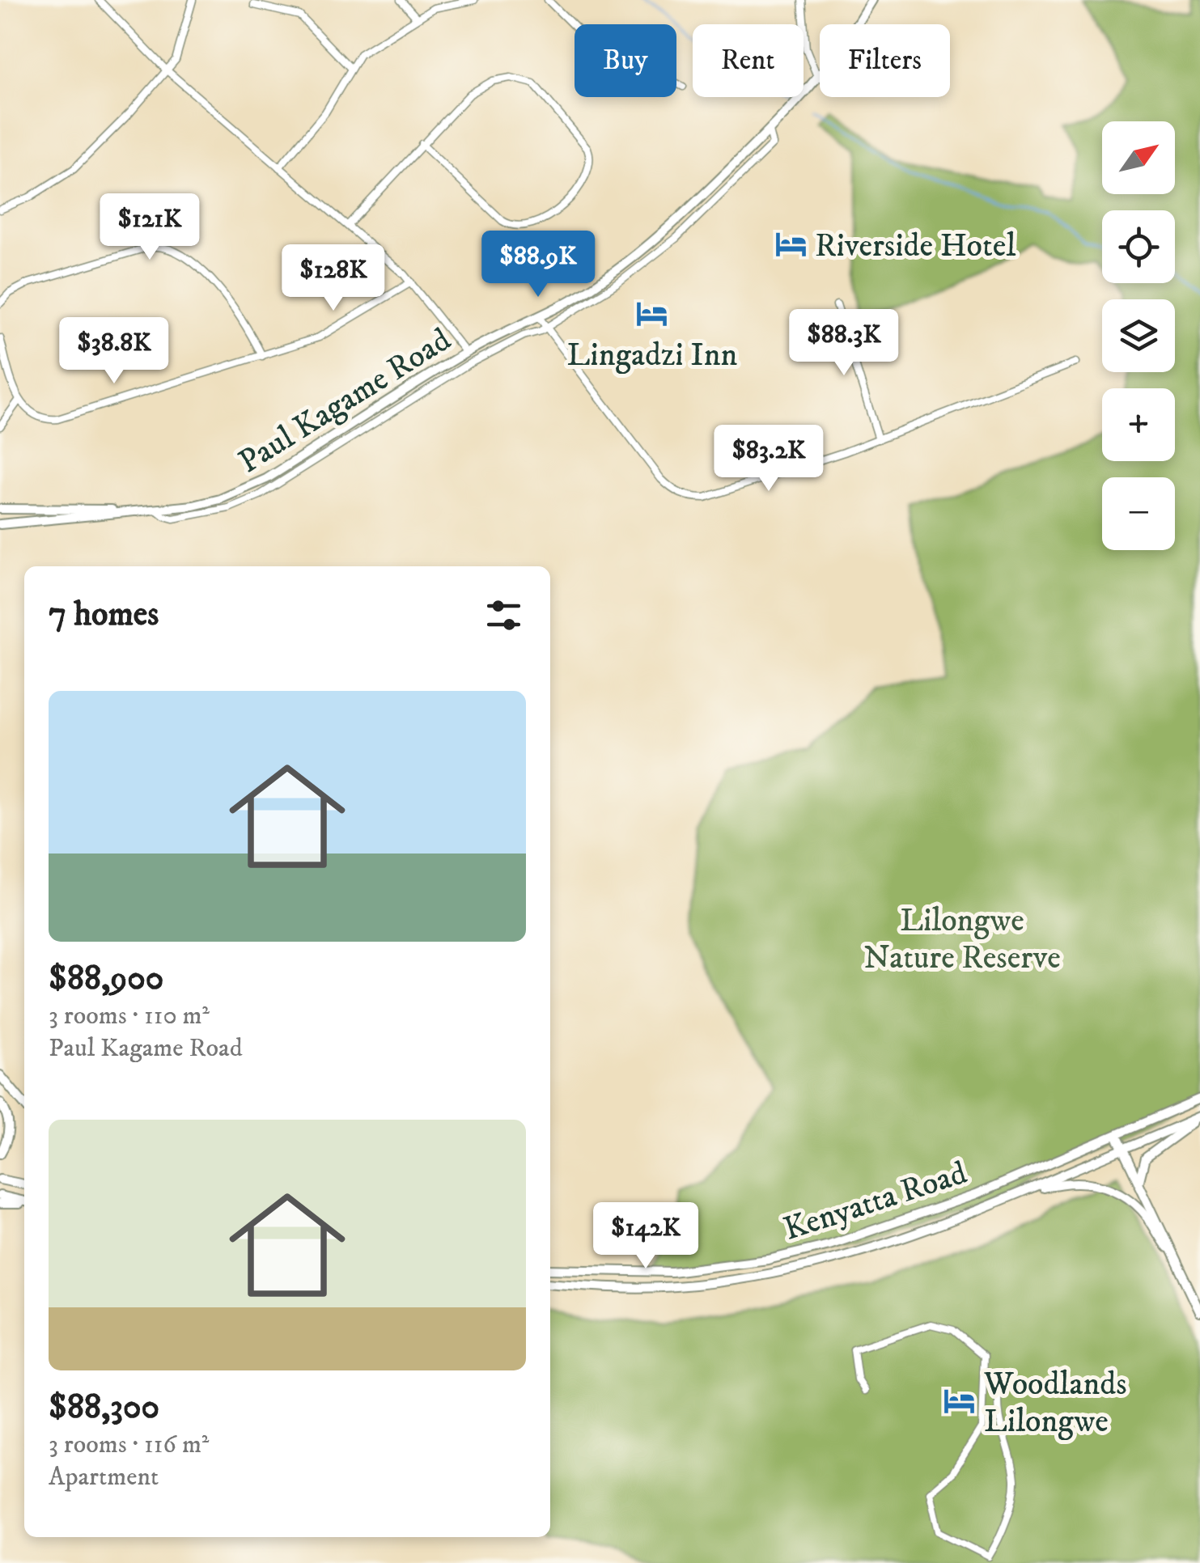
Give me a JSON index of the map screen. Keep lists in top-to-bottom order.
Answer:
{
  "streets": {
    "main road": ["Paul Kagame Road", "Kenyatta Road"]
  },
  "parks": ["Lilongwe Nature Reserve"],
  "places": {
    "hotel": ["Riverside Hotel", "Lingadzi Inn", "Woodlands Lilongwe"]
  },
  "north": "top right",
  "page": {
    "chip": ["Buy", "Rent", "Filters"],
    "map_buttons": ["+", "−"],
    "price": [
      "$121K",
      "$88.9K",
      "$128K",
      "$88.3K",
      "$38.8K",
      "$83.2K",
      "$142K"
    ],
    "heading": "7 homes",
    "list": [
      {
        "name": "$88,900",
        "note": "3 rooms · 110 m² · Paul Kagame Road"
      },
      {
        "name": "$88,300",
        "note": "3 rooms · 116 m² · Apartment"
      }
    ]
  }
}
